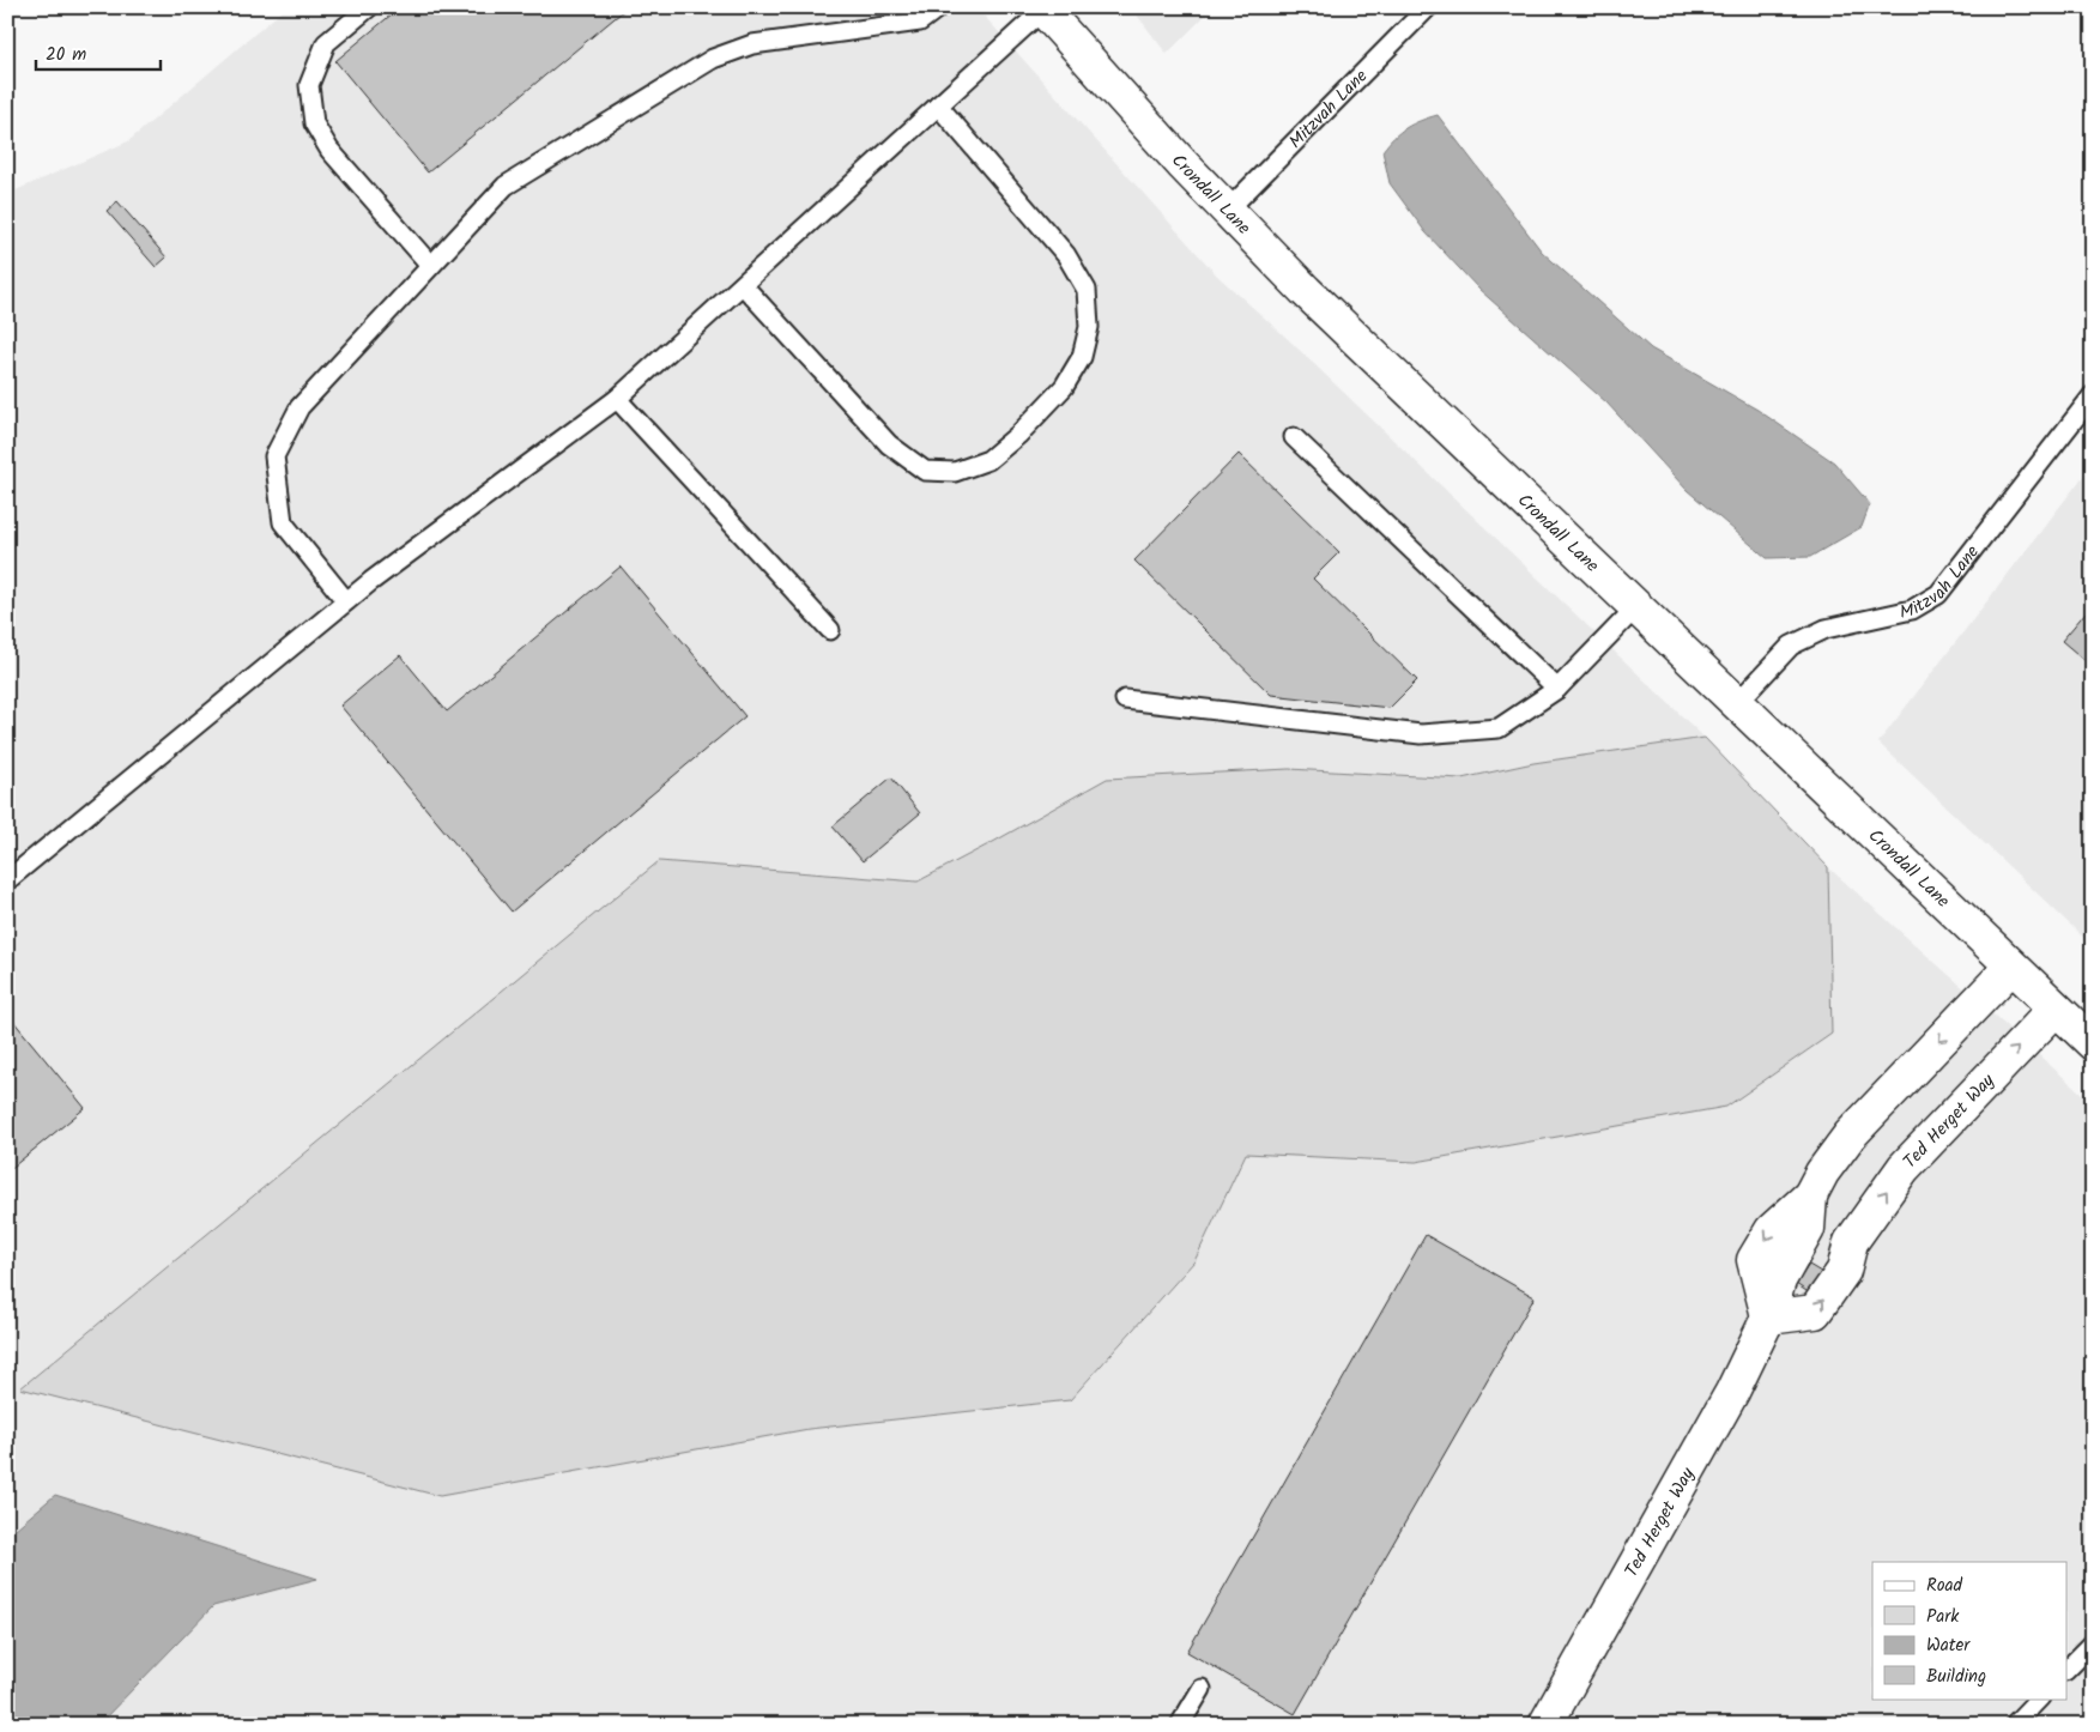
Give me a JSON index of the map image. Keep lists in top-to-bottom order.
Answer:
{
  "streets": {
    "street": ["Crondall Lane", "Ted Herget Way"],
    "lane": ["Mitzvah Lane"]
  },
  "crossings": [
    ["Mitzvah Lane", "Crondall Lane"],
    ["Crondall Lane", "Ted Herget Way"]
  ],
  "legend": [
    "Road",
    "Park",
    "Water",
    "Building"
  ],
  "scale_bar": "20 m"
}
